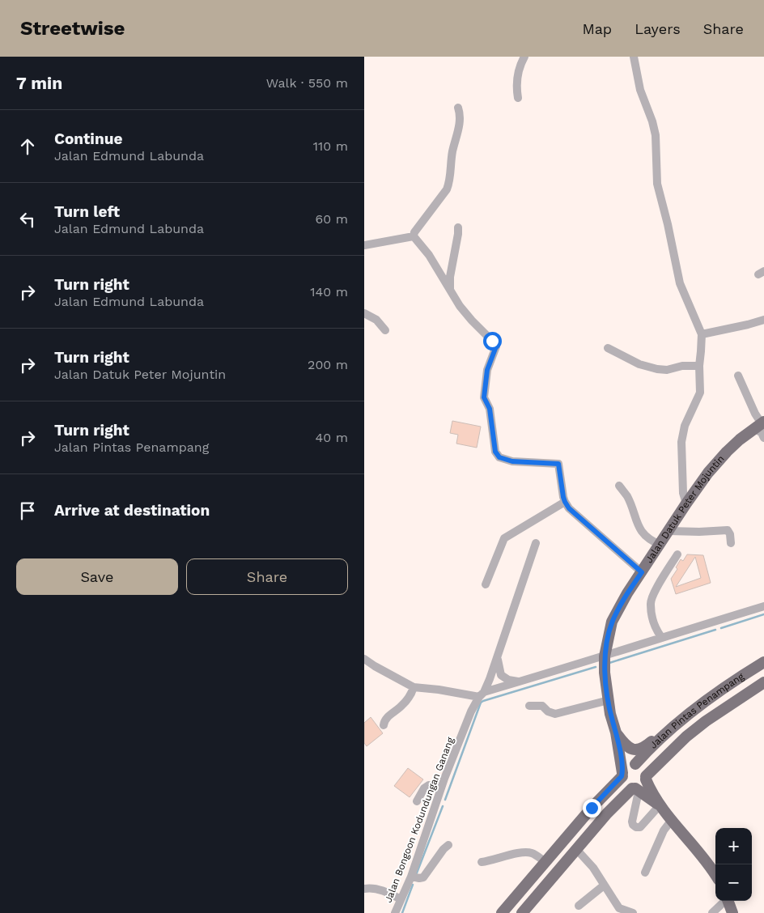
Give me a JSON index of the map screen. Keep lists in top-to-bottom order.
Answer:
{
  "streets": {
    "main road": ["Jalan Datuk Peter Mojuntin", "Jalan Pintas Penampang"],
    "street": ["Jalan Bongoon Kodundungan Ganang"]
  },
  "crossings": [
    ["Jalan Datuk Peter Mojuntin", "Jalan Pintas Penampang"]
  ],
  "page": {
    "header": "Streetwise",
    "nav": ["Map", "Layers", "Share"],
    "heading": ["7 min", "Walk · 550 m"],
    "list": [
      ["Continue", "Jalan Edmund Labunda", "110 m"],
      ["Turn left", "Jalan Edmund Labunda", "60 m"],
      ["Turn right", "Jalan Edmund Labunda", "140 m"],
      ["Turn right", "Jalan Datuk Peter Mojuntin", "200 m"],
      ["Turn right", "Jalan Pintas Penampang", "40 m"],
      "Arrive at destination"
    ],
    "buttons": ["Save", "Share"],
    "map_buttons": ["+", "−"]
  }
}
